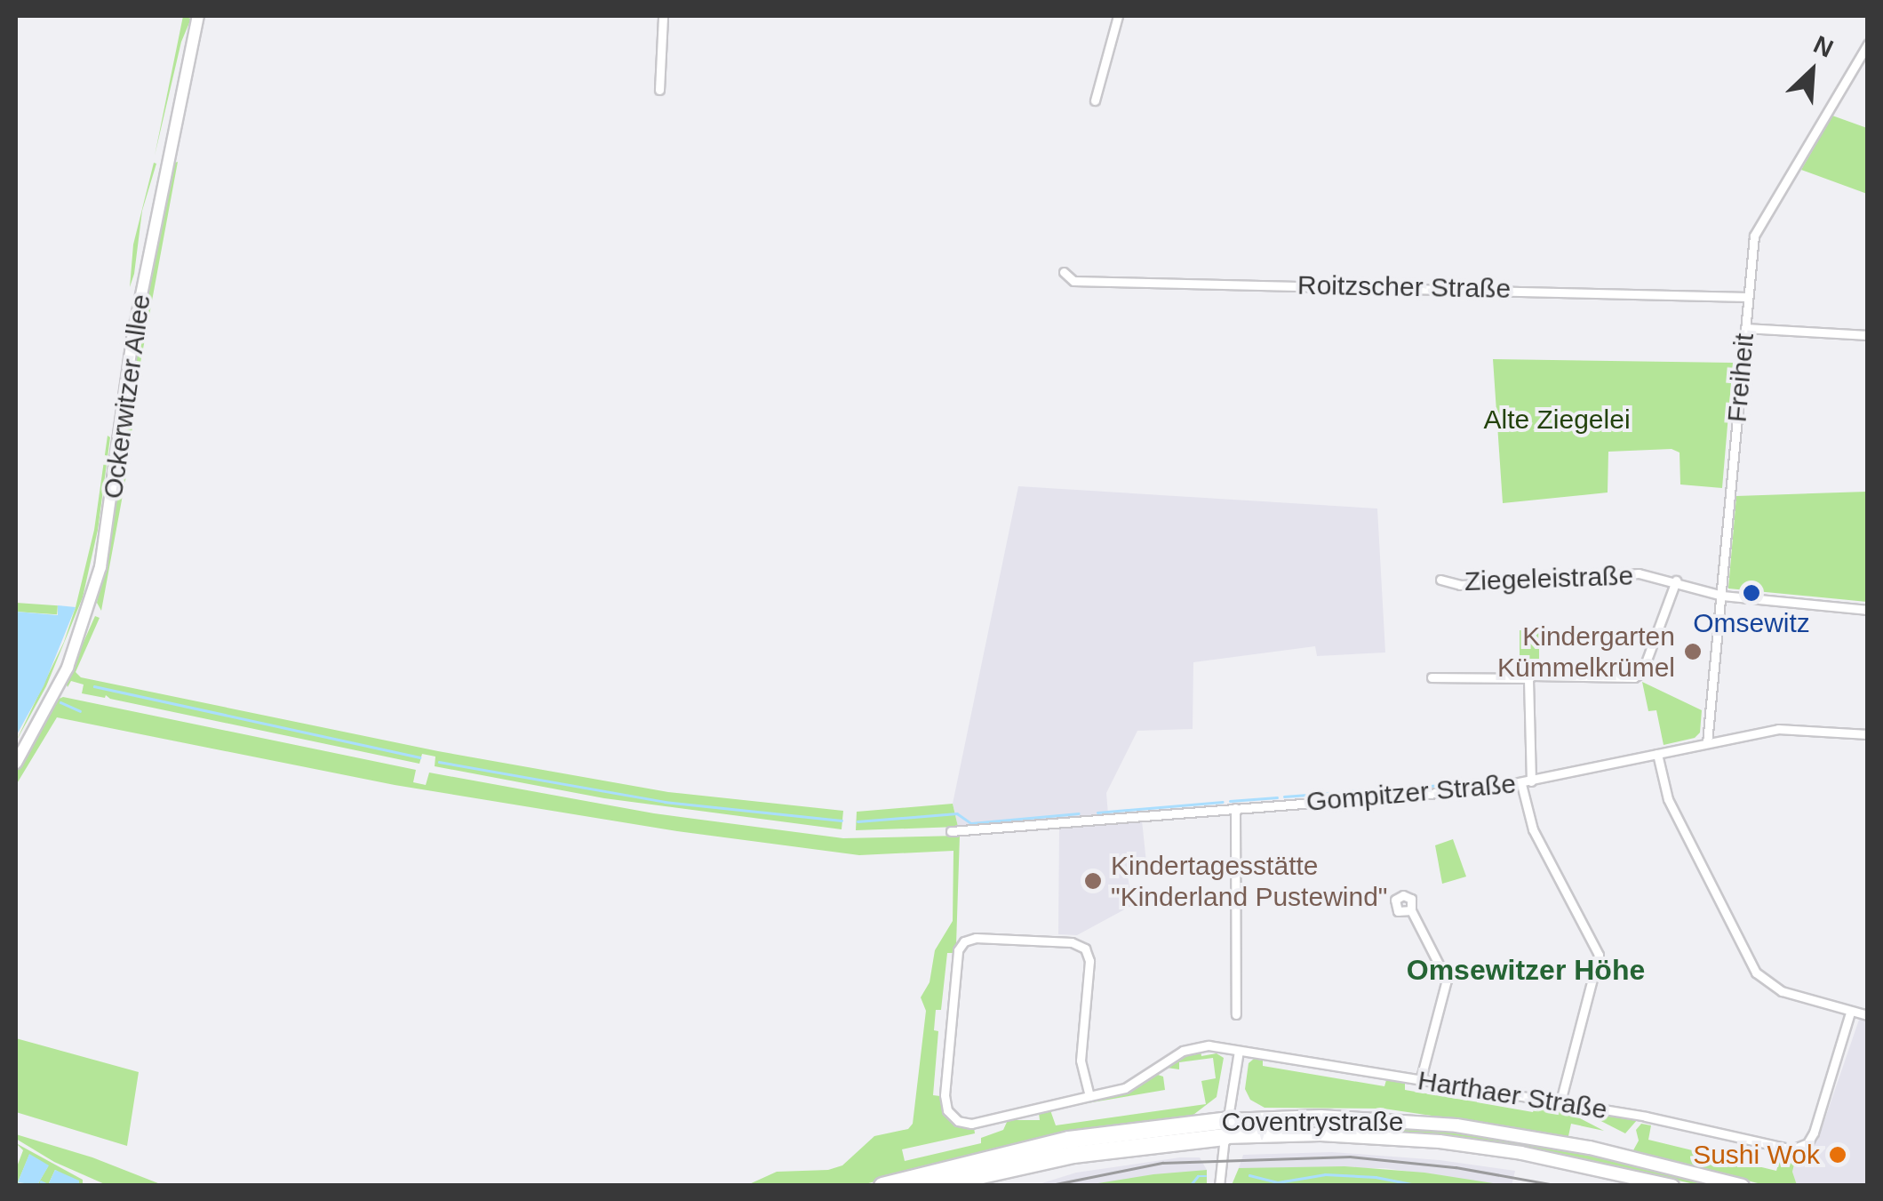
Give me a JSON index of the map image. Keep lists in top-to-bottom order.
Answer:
{
  "streets": {
    "highway": ["Coventrystraße"],
    "street": [
      "Roitzscher Straße",
      "Freiheit",
      "Ockerwitzer Allee",
      "Ziegeleistraße",
      "Gompitzer Straße",
      "Harthaer Straße"
    ]
  },
  "crossings": [
    ["Roitzscher Straße", "Freiheit"],
    ["Freiheit", "Ziegeleistraße"],
    ["Freiheit", "Gompitzer Straße"]
  ],
  "districts": ["Omsewitzer Höhe"],
  "parks": ["Alte Ziegelei"],
  "places": [
    "Omsewitz",
    "Kindergarten Kümmelkrümel",
    "Kindertagesstätte \"Kinderland Pustewind\"",
    "Sushi Wok"
  ],
  "north": "top right"
}
